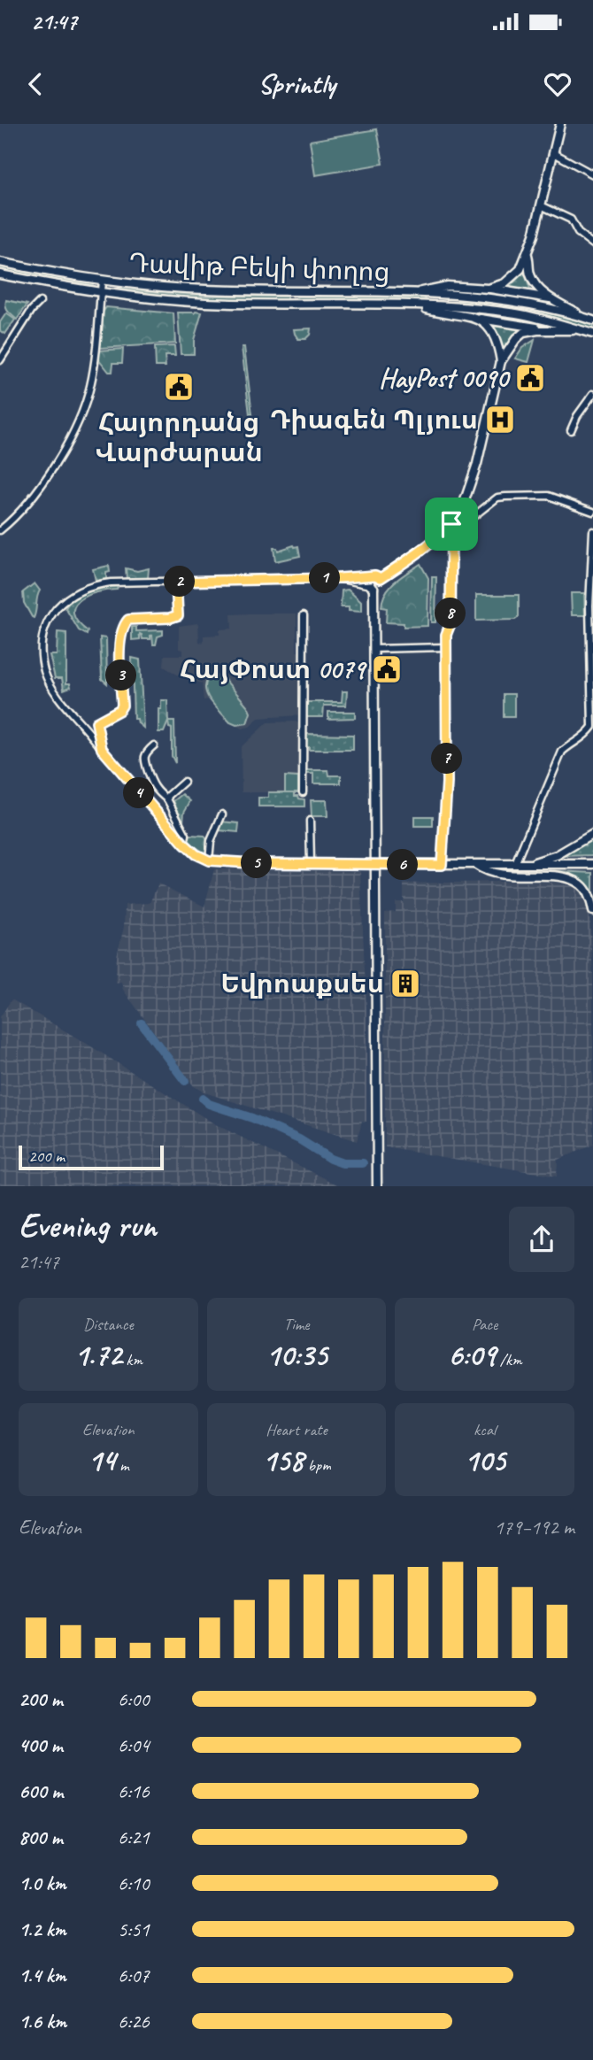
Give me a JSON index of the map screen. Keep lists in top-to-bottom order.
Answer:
{
  "streets": {
    "main road": ["Դավիթ Բեկի փողոց"]
  },
  "places": {
    "public building": ["HayPost 0090", "Հայորդանց Վարժարան", "ՀայՓոստ 0079"],
    "hospital": ["Դիագեն Պլյուս"],
    "building": ["Եվրոաքսես"]
  },
  "scale_bar": "200 m",
  "page": {
    "status": "21:47",
    "header": "Sprintly",
    "pins": [
      "1",
      "2",
      "8",
      "3",
      "7",
      "4",
      "5",
      "6"
    ],
    "scale": "200 m",
    "heading": ["Evening run", "21:47"],
    "stats": [
      ["Distance", "1.72 km"],
      ["Time", "10:35"],
      ["Pace", "6:09 /km"],
      ["Elevation", "14 m"],
      ["Heart rate", "158 bpm"],
      ["kcal", "105"]
    ],
    "chart": ["Elevation", "179–192 m"],
    "list": [
      {
        "name": "200 m",
        "note": "6:00"
      },
      {
        "name": "400 m",
        "note": "6:04"
      },
      {
        "name": "600 m",
        "note": "6:16"
      },
      {
        "name": "800 m",
        "note": "6:21"
      },
      {
        "name": "1.0 km",
        "note": "6:10"
      },
      {
        "name": "1.2 km",
        "note": "5:51"
      },
      {
        "name": "1.4 km",
        "note": "6:07"
      },
      {
        "name": "1.6 km",
        "note": "6:26"
      }
    ]
  }
}
